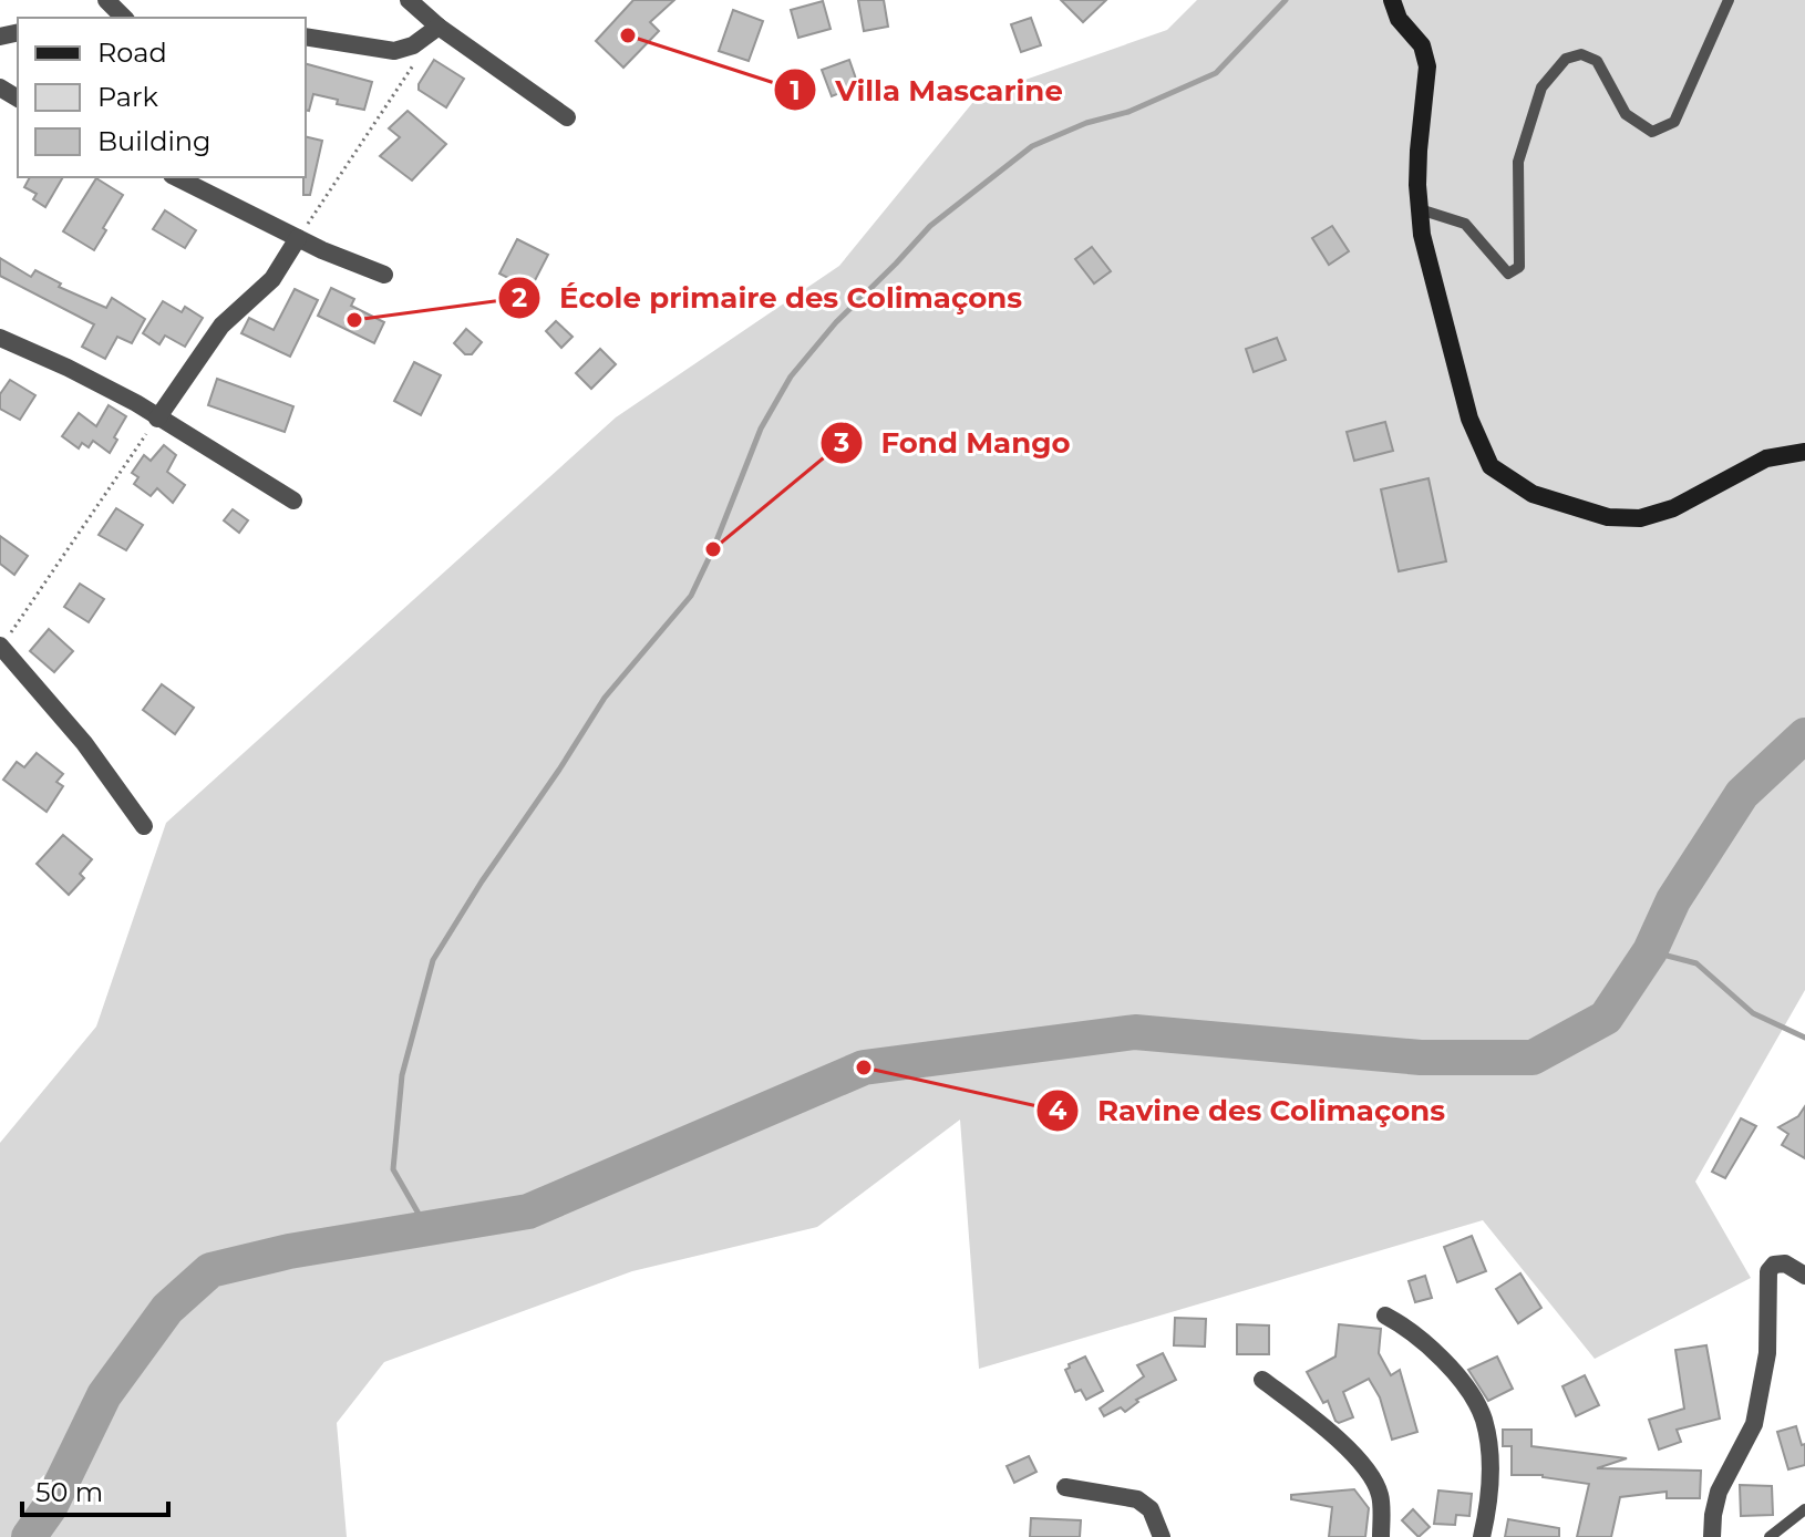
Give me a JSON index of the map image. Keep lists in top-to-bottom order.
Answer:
{
  "places": [
    "Villa Mascarine",
    "École primaire des Colimaçons",
    "Fond Mango",
    "Ravine des Colimaçons"
  ],
  "legend": ["Road", "Park", "Building"],
  "scale_bar": "50 m"
}
